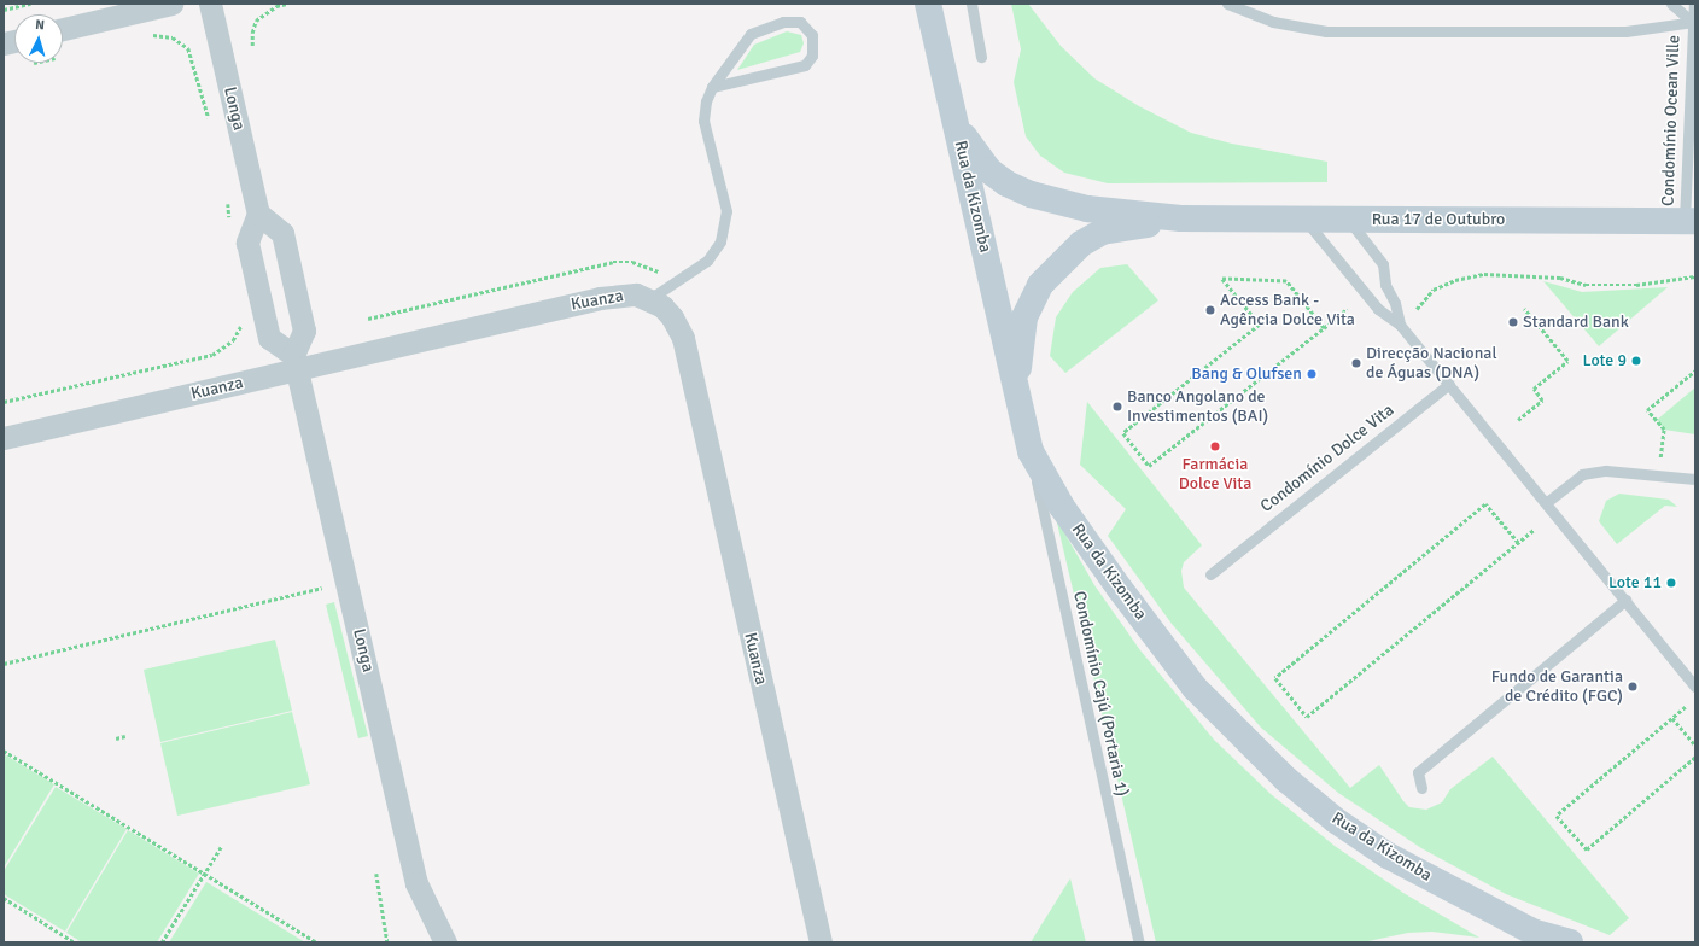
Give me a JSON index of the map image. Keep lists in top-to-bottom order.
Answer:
{
  "streets": {
    "main road": ["Rua da Kizomba", "Rua 17 de Outubro"],
    "street": ["Longa", "Kuanza"],
    "lane": ["Condomínio Ocean Ville", "Condomínio Dolce Vita", "Condomínio Cajú (Portaria 1)"]
  },
  "crossings": [
    ["Longa", "Kuanza"],
    ["Condomínio Ocean Ville", "Rua 17 de Outubro"],
    ["Rua da Kizomba", "Condomínio Cajú (Portaria 1)"]
  ],
  "places": [
    "Access Bank - Agência Dolce Vita",
    "Standard Bank",
    "Lote 9",
    "Direcção Nacional de Águas (DNA)",
    "Bang & Olufsen",
    "Banco Angolano de Investimentos (BAI)",
    "Farmácia Dolce Vita",
    "Lote 11",
    "Fundo de Garantia de Crédito (FGC)"
  ],
  "north": "top"
}
